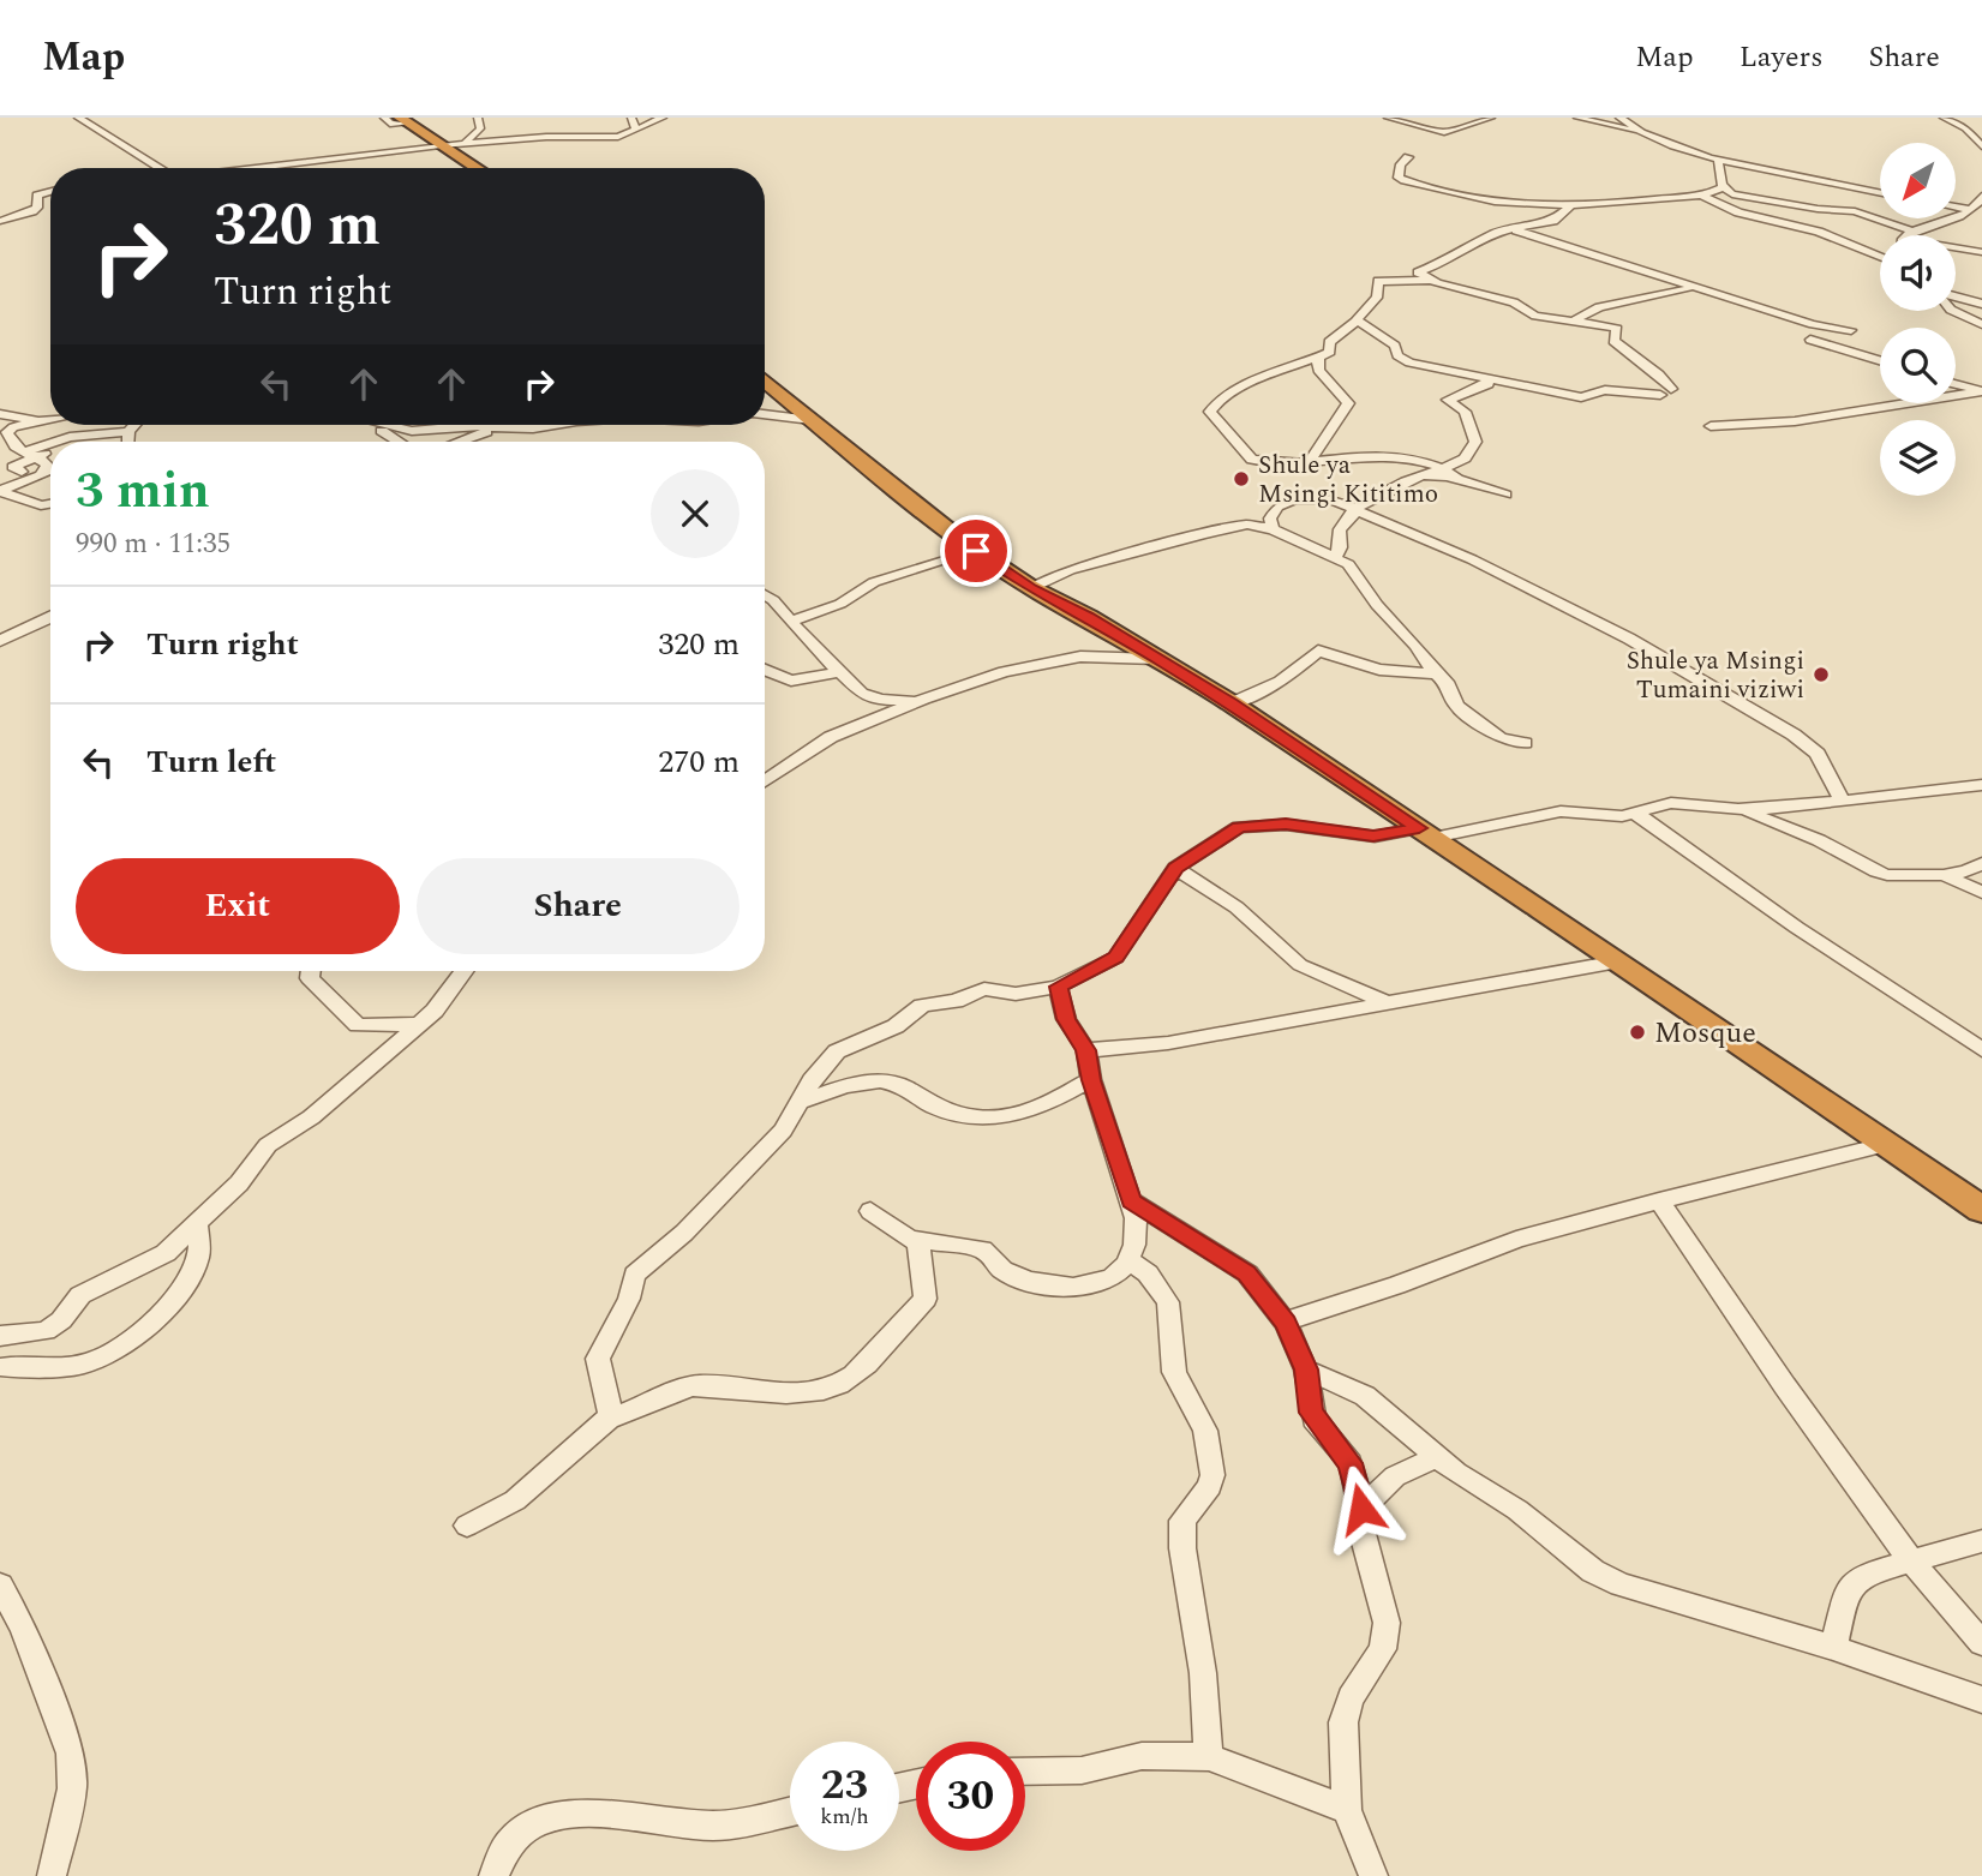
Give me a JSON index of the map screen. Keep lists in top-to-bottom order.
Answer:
{
  "places": ["Shule ya Msingi Kititimo", "Shule ya Msingi Tumaini viziwi", "Mosque"],
  "north": "bottom left",
  "page": {
    "header": "Map",
    "nav": ["Map", "Layers", "Share"],
    "turn": ["320 m", "Turn right"],
    "heading": ["3 min", "990 m · 11:35"],
    "list": [
      {
        "name": "Turn right",
        "value": "320 m"
      },
      {
        "name": "Turn left",
        "value": "270 m"
      }
    ],
    "buttons": ["Exit", "Share"],
    "speed": "23 km/h",
    "limit": "30"
  }
}
